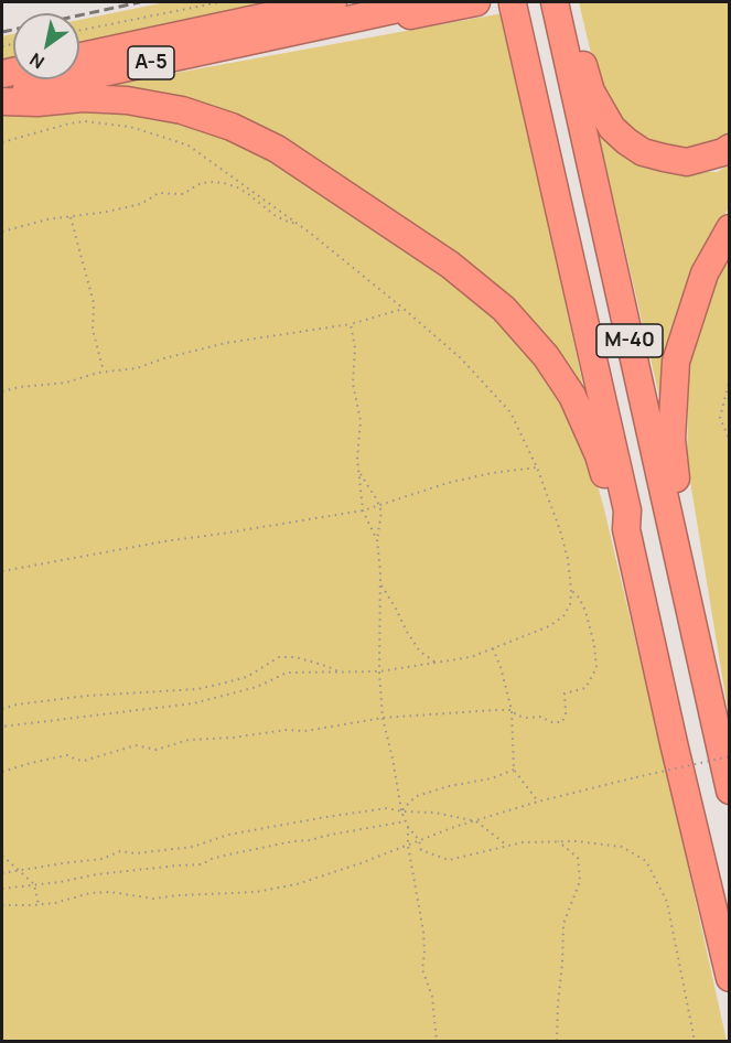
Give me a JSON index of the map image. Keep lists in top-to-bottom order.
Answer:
{
  "streets": {
    "highway": ["A-5", "M-40"]
  },
  "north": "bottom left"
}
